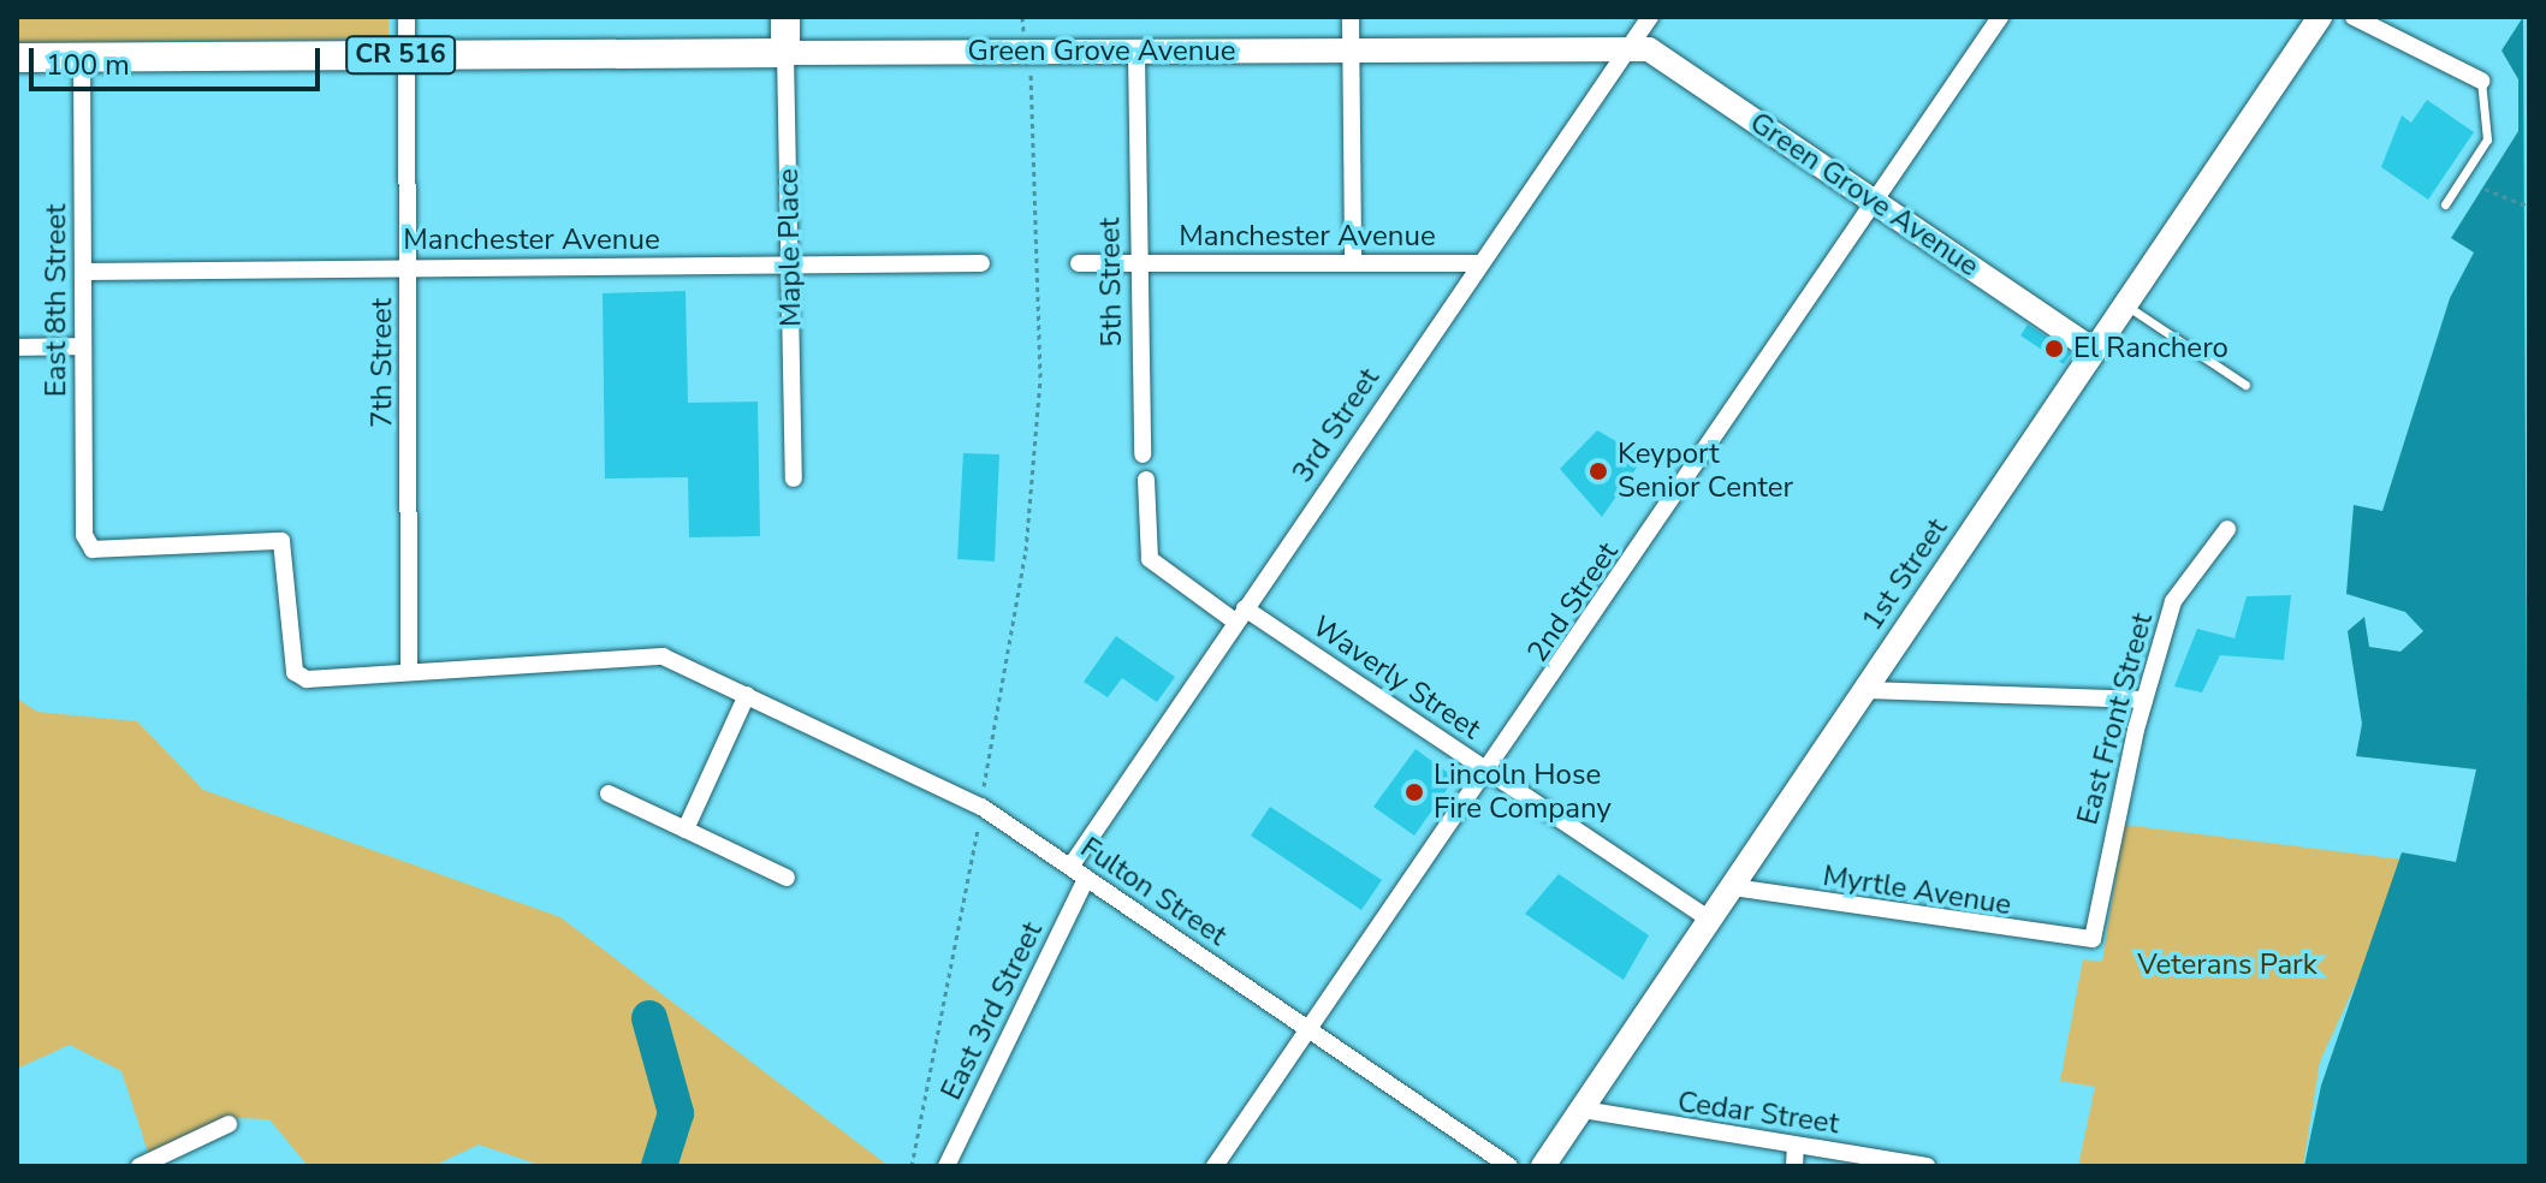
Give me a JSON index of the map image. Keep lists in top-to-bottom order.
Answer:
{
  "streets": {
    "main road": ["Green Grove Avenue", "CR 516", "Maple Place"],
    "street": [
      "Manchester Avenue",
      "5th Street",
      "East 8th Street",
      "7th Street",
      "3rd Street",
      "1st Street",
      "2nd Street",
      "Waverly Street",
      "East Front Street",
      "Myrtle Avenue",
      "Fulton Street",
      "East 3rd Street",
      "Cedar Street"
    ]
  },
  "crossings": [
    ["Green Grove Avenue", "Maple Place"],
    ["Green Grove Avenue", "5th Street"],
    ["Green Grove Avenue", "East 8th Street"],
    ["Green Grove Avenue", "7th Street"],
    ["Green Grove Avenue", "3rd Street"],
    ["Green Grove Avenue", "1st Street"],
    ["Green Grove Avenue", "2nd Street"],
    ["Manchester Avenue", "Maple Place"],
    ["Manchester Avenue", "5th Street"],
    ["Manchester Avenue", "East 8th Street"],
    ["Manchester Avenue", "7th Street"],
    ["Manchester Avenue", "3rd Street"],
    ["5th Street", "Waverly Street"],
    ["East 8th Street", "Fulton Street"],
    ["7th Street", "Fulton Street"],
    ["3rd Street", "Waverly Street"],
    ["3rd Street", "Fulton Street"],
    ["1st Street", "Waverly Street"],
    ["1st Street", "Myrtle Avenue"],
    ["1st Street", "Cedar Street"],
    ["2nd Street", "Waverly Street"],
    ["2nd Street", "Fulton Street"],
    ["East Front Street", "Myrtle Avenue"],
    ["Fulton Street", "East 3rd Street"]
  ],
  "parks": ["Veterans Park"],
  "places": ["El Ranchero", "Keyport Senior Center", "Lincoln Hose Fire Company"],
  "scale_bar": "100 m"
}
